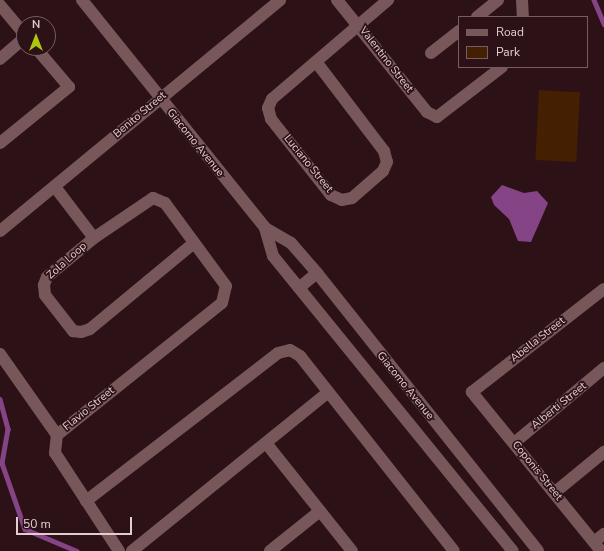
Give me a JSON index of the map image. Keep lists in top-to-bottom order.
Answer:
{
  "streets": {
    "street": [
      "Valentino Street",
      "Benito Street",
      "Giacomo Avenue",
      "Luciano Street",
      "Zola Loop",
      "Abella Street",
      "Alberti Street",
      "Flavio Street",
      "Coponis Street"
    ]
  },
  "crossings": [
    ["Valentino Street", "Luciano Street"],
    ["Benito Street", "Giacomo Avenue"],
    ["Zola Loop", "Flavio Street"],
    ["Abella Street", "Coponis Street"],
    ["Alberti Street", "Coponis Street"]
  ],
  "legend": ["Road", "Park"],
  "scale_bar": "50 m",
  "north": "top"
}
